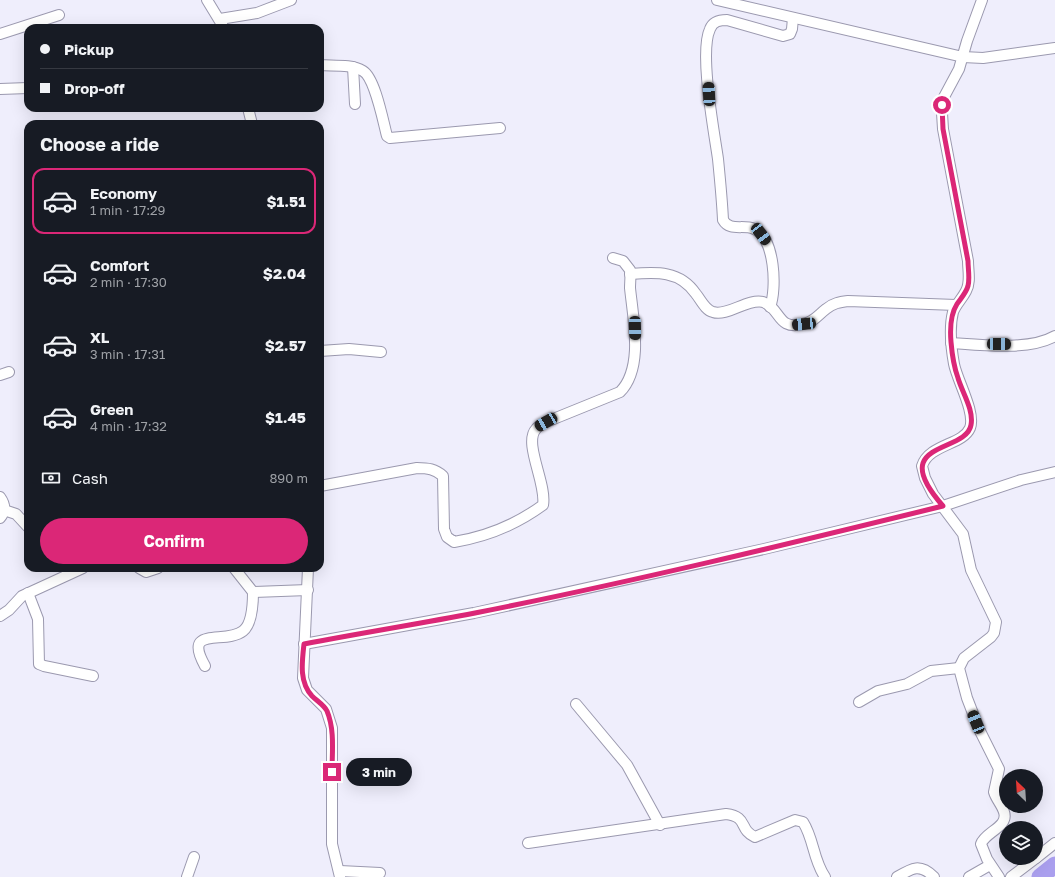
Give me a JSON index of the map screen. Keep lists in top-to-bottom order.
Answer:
{
  "north": "top left",
  "page": {
    "banner": ["Pickup", "Drop-off"],
    "heading": "Choose a ride",
    "list": [
      {
        "name": "Economy",
        "note": "1 min · 17:29",
        "value": "$1.51"
      },
      {
        "name": "Comfort",
        "note": "2 min · 17:30",
        "value": "$2.04"
      },
      {
        "name": "XL",
        "note": "3 min · 17:31",
        "value": "$2.57"
      },
      {
        "name": "Green",
        "note": "4 min · 17:32",
        "value": "$1.45"
      }
    ],
    "pay": ["Cash", "890 m"],
    "buttons": "Confirm",
    "bubble": "3 min"
  }
}
